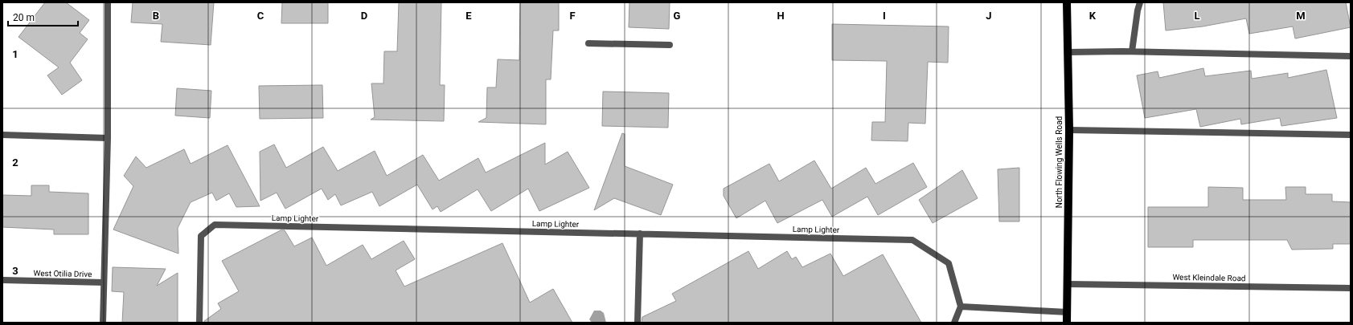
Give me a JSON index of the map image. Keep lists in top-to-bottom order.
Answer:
{
  "streets": {
    "main road": ["North Flowing Wells Road"],
    "street": ["Lamp Lighter", "West Otilia Drive", "West Kleindale Road"]
  },
  "crossings": [
    ["North Flowing Wells Road", "West Kleindale Road"]
  ],
  "scale_bar": "20 m",
  "grid": {
    "columns": [
      "B",
      "C",
      "D",
      "E",
      "F",
      "G",
      "H",
      "I",
      "J",
      "K",
      "L",
      "M"
    ],
    "rows": ["1", "2", "3"]
  }
}
